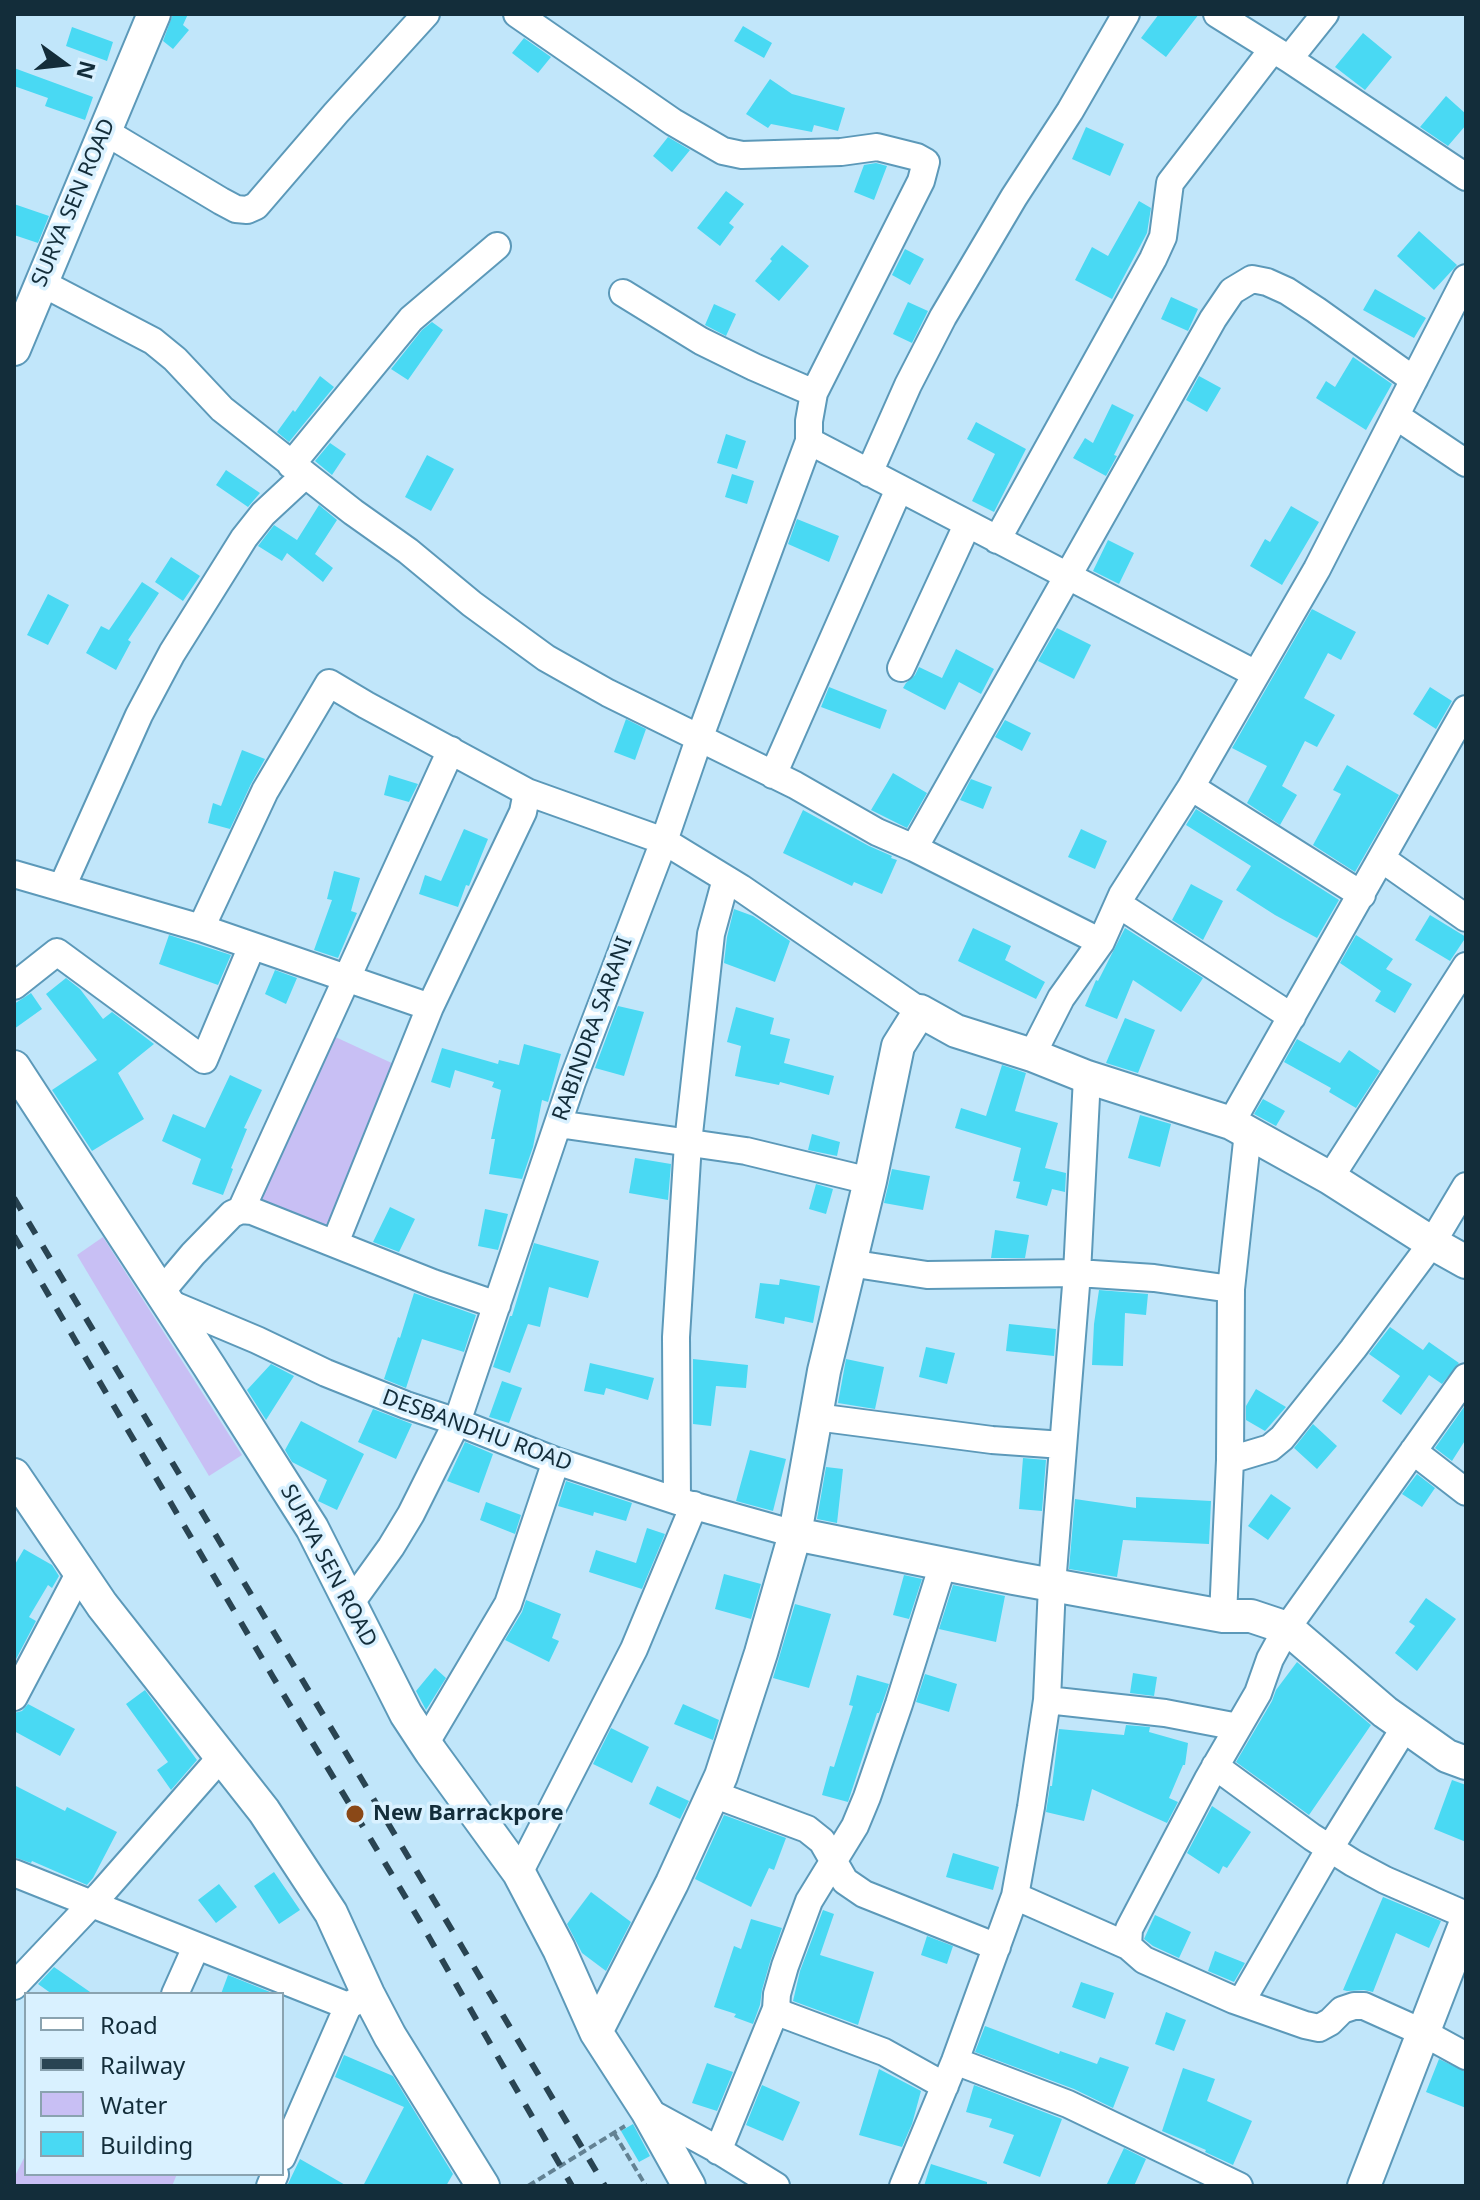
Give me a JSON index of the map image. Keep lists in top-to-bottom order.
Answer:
{
  "streets": {
    "street": ["SURYA SEN ROAD", "RABINDRA SARANI", "DESBANDHU ROAD"]
  },
  "crossings": [
    ["SURYA SEN ROAD", "RABINDRA SARANI"],
    ["SURYA SEN ROAD", "DESBANDHU ROAD"],
    ["RABINDRA SARANI", "DESBANDHU ROAD"]
  ],
  "places": ["New Barrackpore"],
  "legend": [
    "Road",
    "Railway",
    "Water",
    "Building"
  ],
  "north": "right"
}
